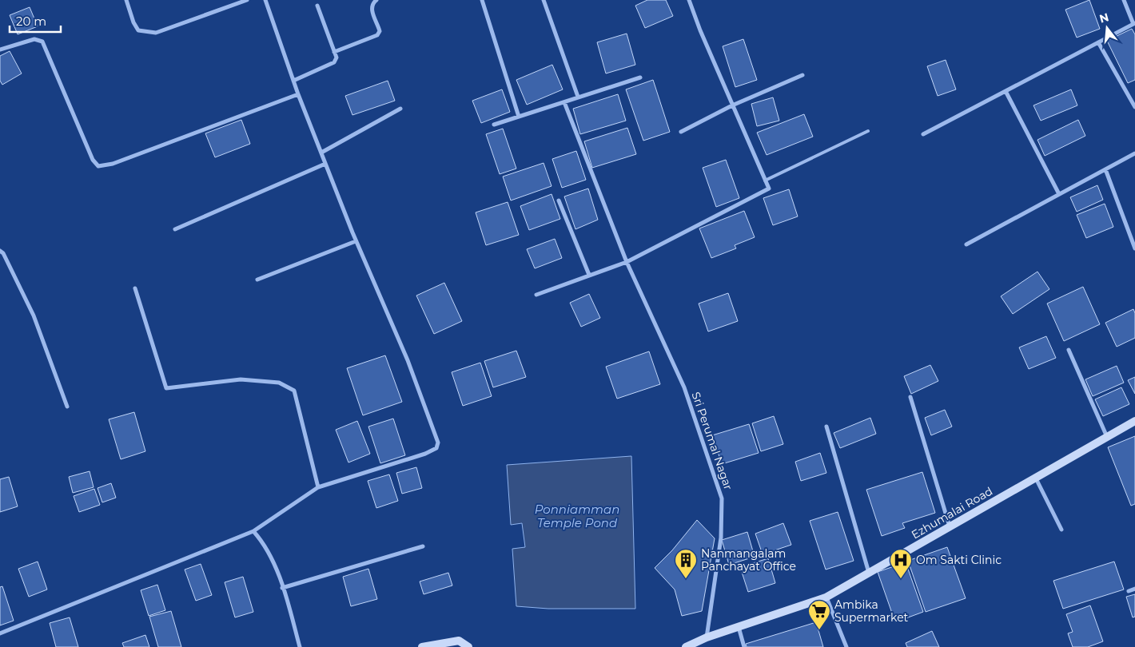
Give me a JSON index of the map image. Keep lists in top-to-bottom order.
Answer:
{
  "streets": {
    "street": ["Sri Perumal Nagar", "Ezhumalai Road"]
  },
  "crossings": [
    ["Sri Perumal Nagar", "Ezhumalai Road"]
  ],
  "water": ["Ponniamman Temple Pond"],
  "places": {
    "building": ["Nanmangalam Panchayat Office"],
    "hospital": ["Om Sakti Clinic"],
    "supermarket": ["Ambika Supermarket"]
  },
  "scale_bar": "20 m",
  "north": "top"
}
